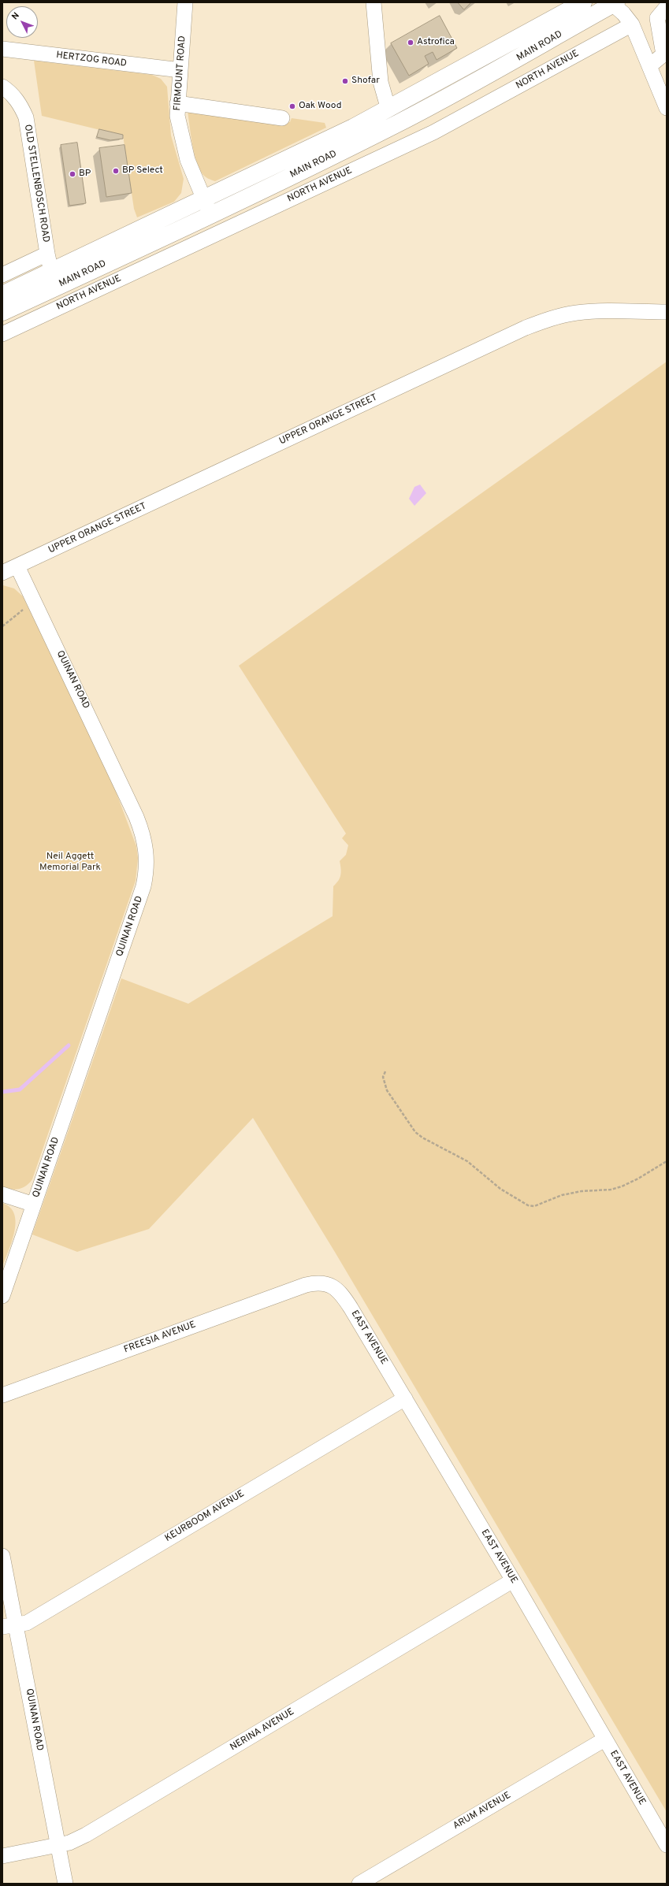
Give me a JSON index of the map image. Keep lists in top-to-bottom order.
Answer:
{
  "streets": {
    "main road": ["MAIN ROAD"],
    "street": [
      "HERTZOG ROAD",
      "NORTH AVENUE",
      "FIRMOUNT ROAD",
      "OLD STELLENBOSCH ROAD",
      "UPPER ORANGE STREET",
      "QUINAN ROAD",
      "FREESIA AVENUE",
      "EAST AVENUE",
      "KEURBOOM AVENUE",
      "NERINA AVENUE",
      "ARUM AVENUE"
    ]
  },
  "crossings": [
    ["MAIN ROAD", "FIRMOUNT ROAD"],
    ["MAIN ROAD", "OLD STELLENBOSCH ROAD"],
    ["HERTZOG ROAD", "FIRMOUNT ROAD"],
    ["UPPER ORANGE STREET", "QUINAN ROAD"],
    ["QUINAN ROAD", "KEURBOOM AVENUE"],
    ["QUINAN ROAD", "NERINA AVENUE"],
    ["FREESIA AVENUE", "EAST AVENUE"],
    ["EAST AVENUE", "KEURBOOM AVENUE"],
    ["EAST AVENUE", "NERINA AVENUE"],
    ["EAST AVENUE", "ARUM AVENUE"]
  ],
  "parks": ["Neil Aggett Memorial Park"],
  "places": [
    "Astrofica",
    "Shofar",
    "Oak Wood",
    "BP Select",
    "BP"
  ],
  "north": "top left"
}
